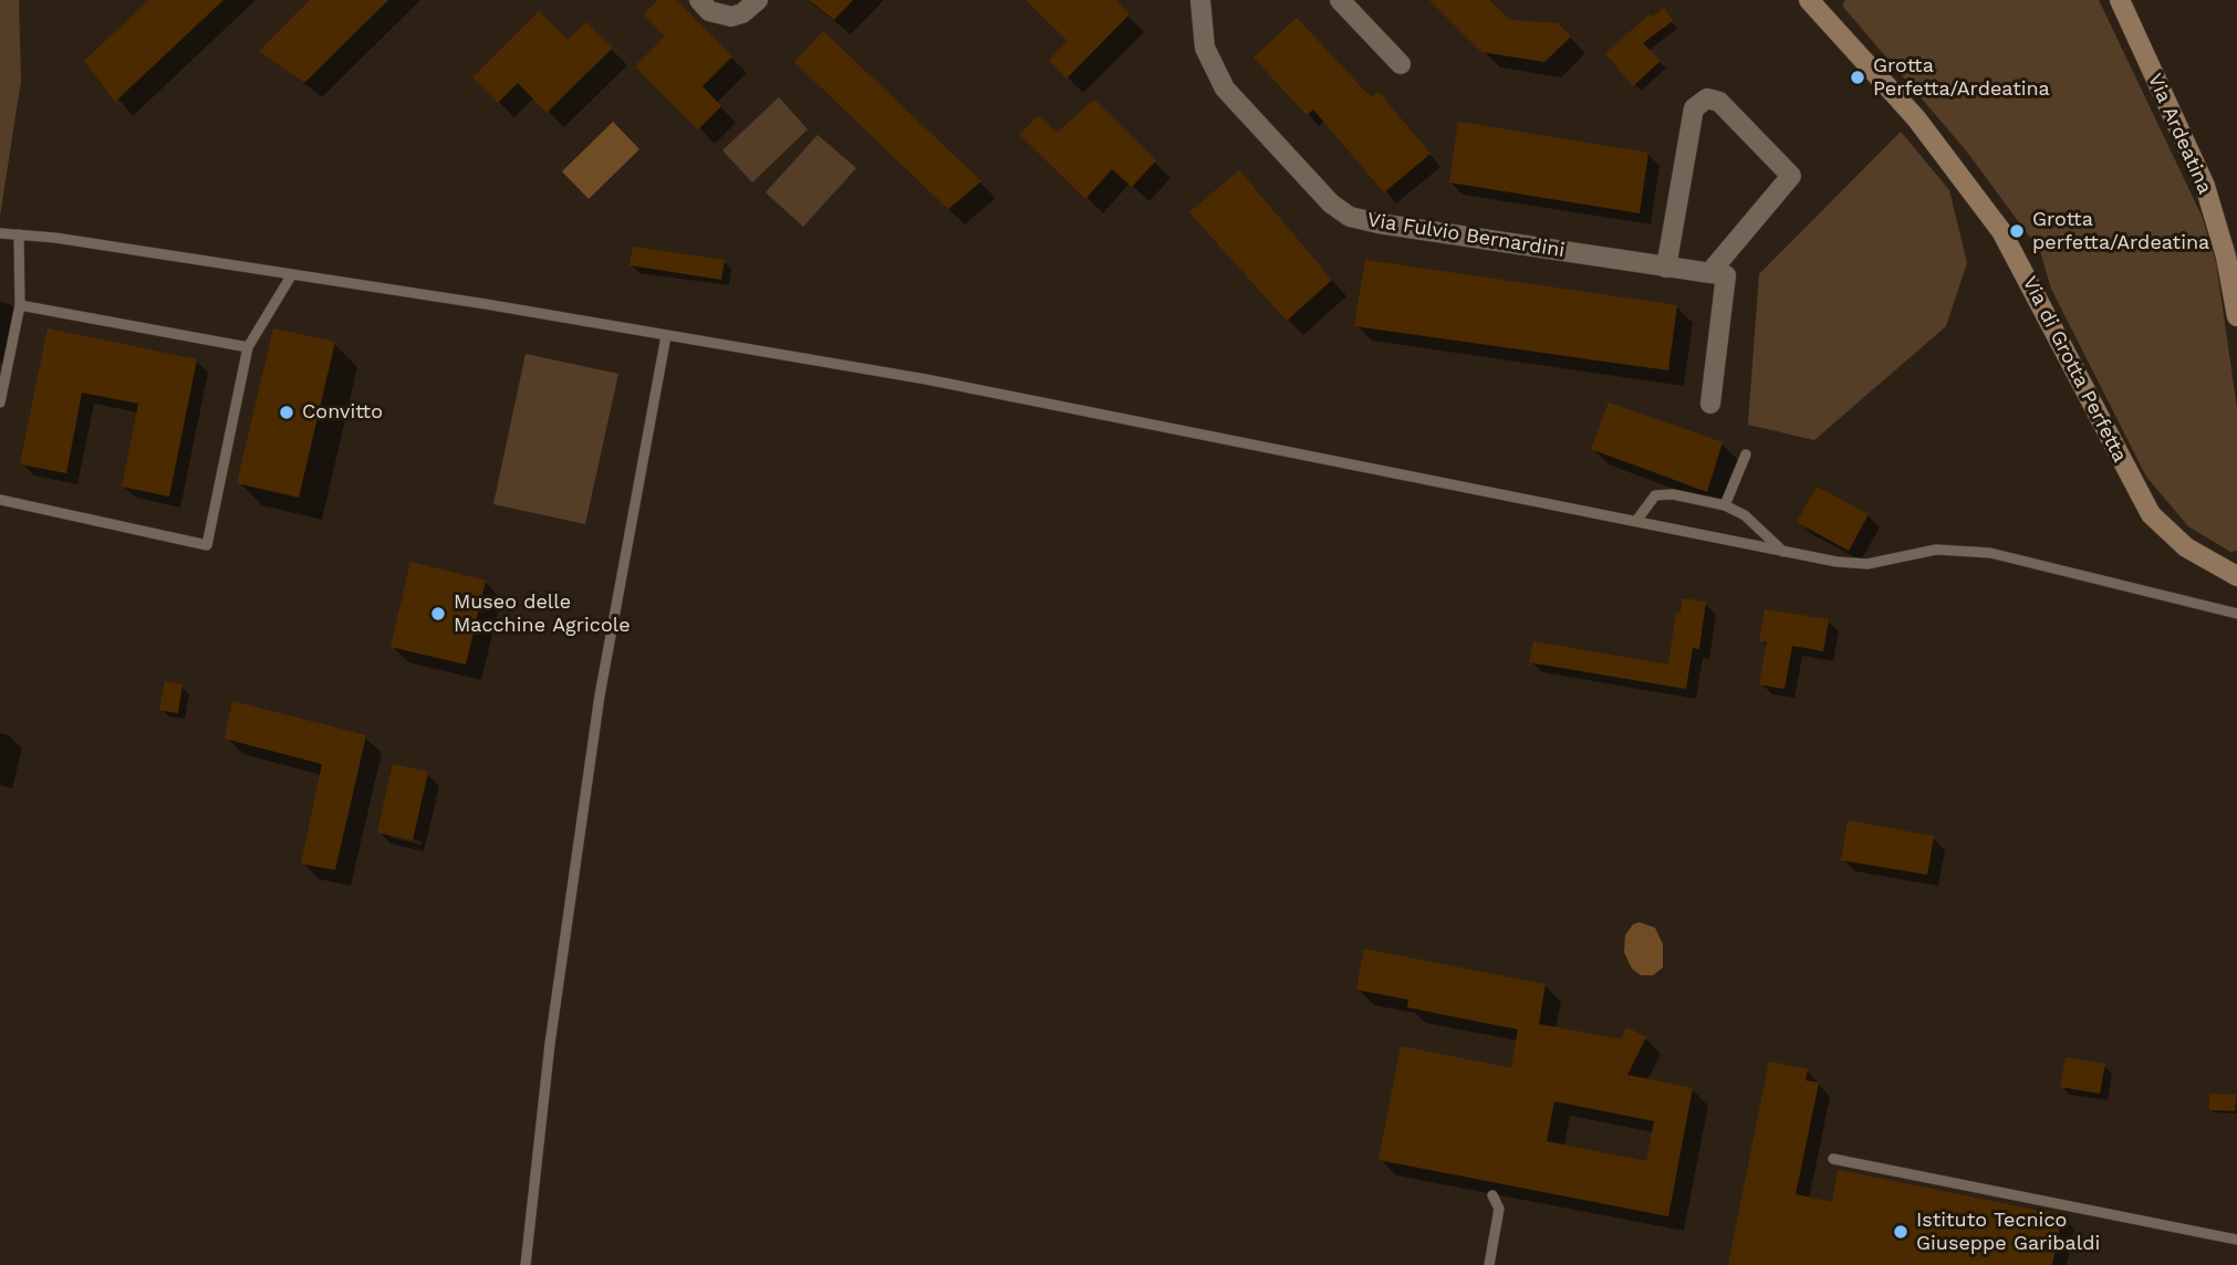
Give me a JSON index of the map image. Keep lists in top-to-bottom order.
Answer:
{
  "streets": {
    "main road": ["Via Ardeatina", "Via di Grotta Perfetta"],
    "street": ["Via Fulvio Bernardini"]
  },
  "places": [
    "Grotta Perfetta/Ardeatina",
    "Grotta perfetta/Ardeatina",
    "Convitto",
    "Museo delle Macchine Agricole",
    "Istituto Tecnico Giuseppe Garibaldi"
  ]
}
